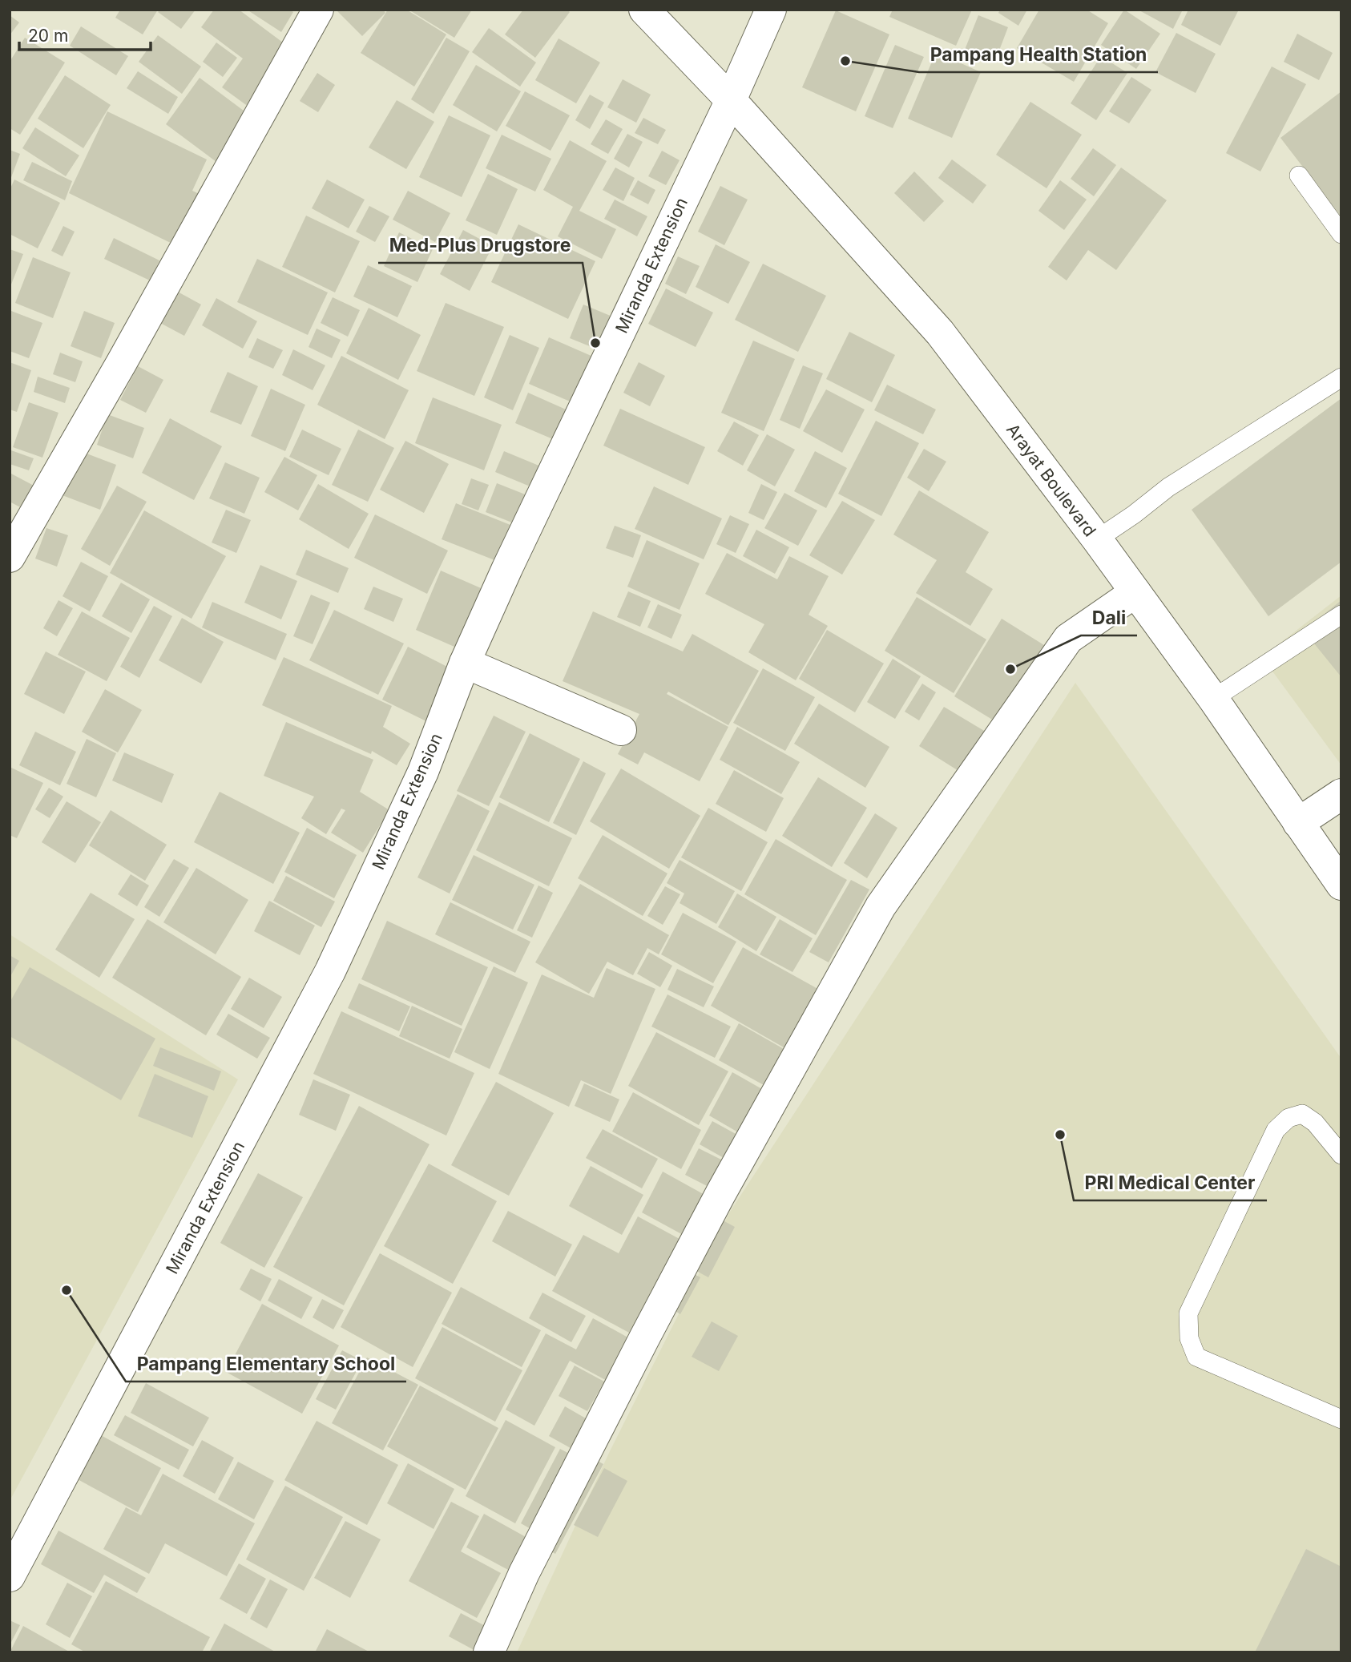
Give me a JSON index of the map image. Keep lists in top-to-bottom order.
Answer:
{
  "streets": {
    "main road": ["Miranda Extension", "Arayat Boulevard"]
  },
  "crossings": [
    ["Miranda Extension", "Arayat Boulevard"]
  ],
  "places": [
    "Pampang Health Station",
    "Med-Plus Drugstore",
    "Dali",
    "PRI Medical Center",
    "Pampang Elementary School"
  ],
  "scale_bar": "20 m"
}
